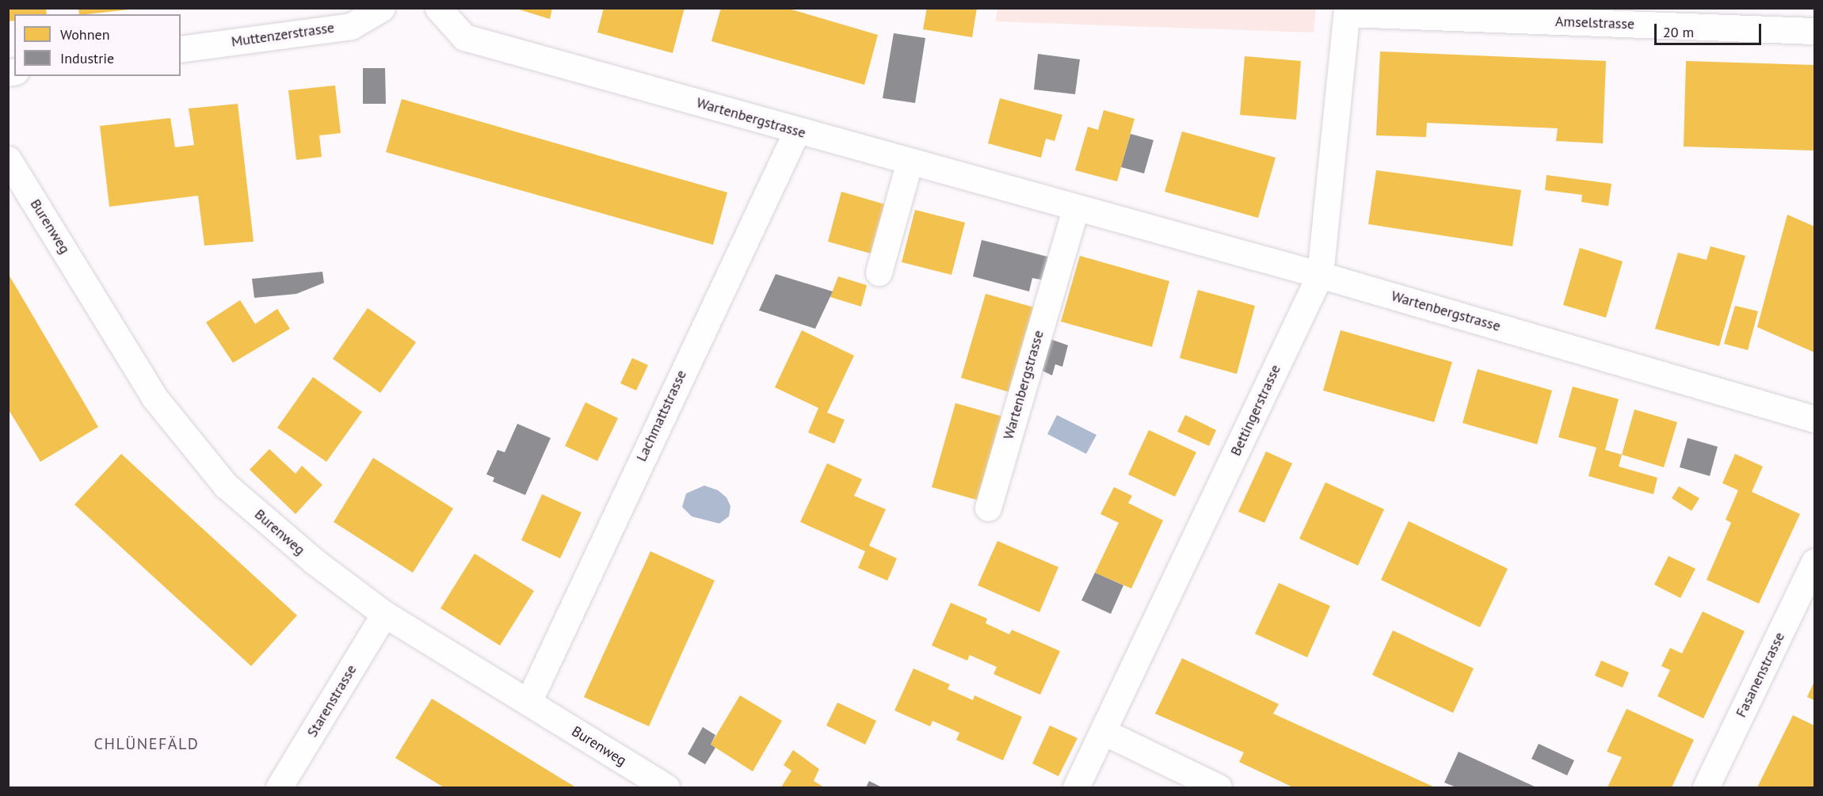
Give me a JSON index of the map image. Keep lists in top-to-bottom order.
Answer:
{
  "streets": {
    "street": [
      "Amselstrasse",
      "Muttenzerstrasse",
      "Wartenbergstrasse",
      "Burenweg",
      "Bettingerstrasse",
      "Lachmattstrasse",
      "Fasanenstrasse",
      "Starenstrasse"
    ]
  },
  "crossings": [
    ["Amselstrasse", "Bettingerstrasse"],
    ["Wartenbergstrasse", "Bettingerstrasse"],
    ["Wartenbergstrasse", "Lachmattstrasse"],
    ["Burenweg", "Lachmattstrasse"],
    ["Burenweg", "Starenstrasse"]
  ],
  "districts": ["CHLÜNEFÄLD"],
  "legend": ["Wohnen", "Industrie"],
  "scale_bar": "20 m"
}
